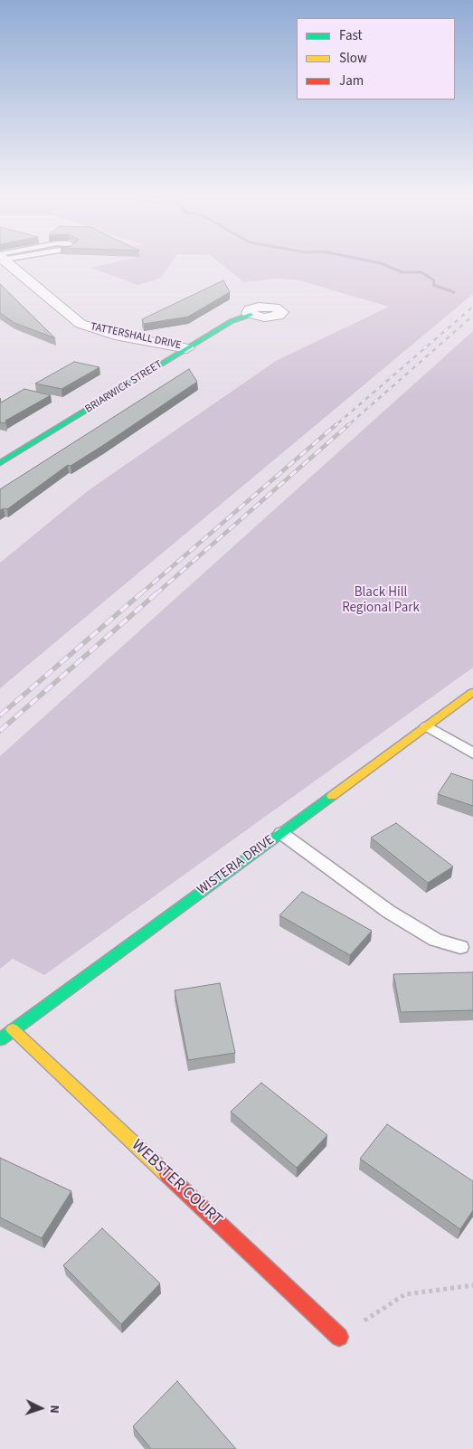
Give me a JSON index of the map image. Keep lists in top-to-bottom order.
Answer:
{
  "streets": {
    "street": [
      "TATTERSHALL DRIVE",
      "BRIARWICK STREET",
      "WISTERIA DRIVE",
      "WEBSTER COURT"
    ]
  },
  "crossings": [
    ["TATTERSHALL DRIVE", "BRIARWICK STREET"],
    ["WISTERIA DRIVE", "WEBSTER COURT"]
  ],
  "parks": ["Black Hill Regional Park"],
  "legend": ["Fast", "Slow", "Jam"],
  "north": "right"
}
